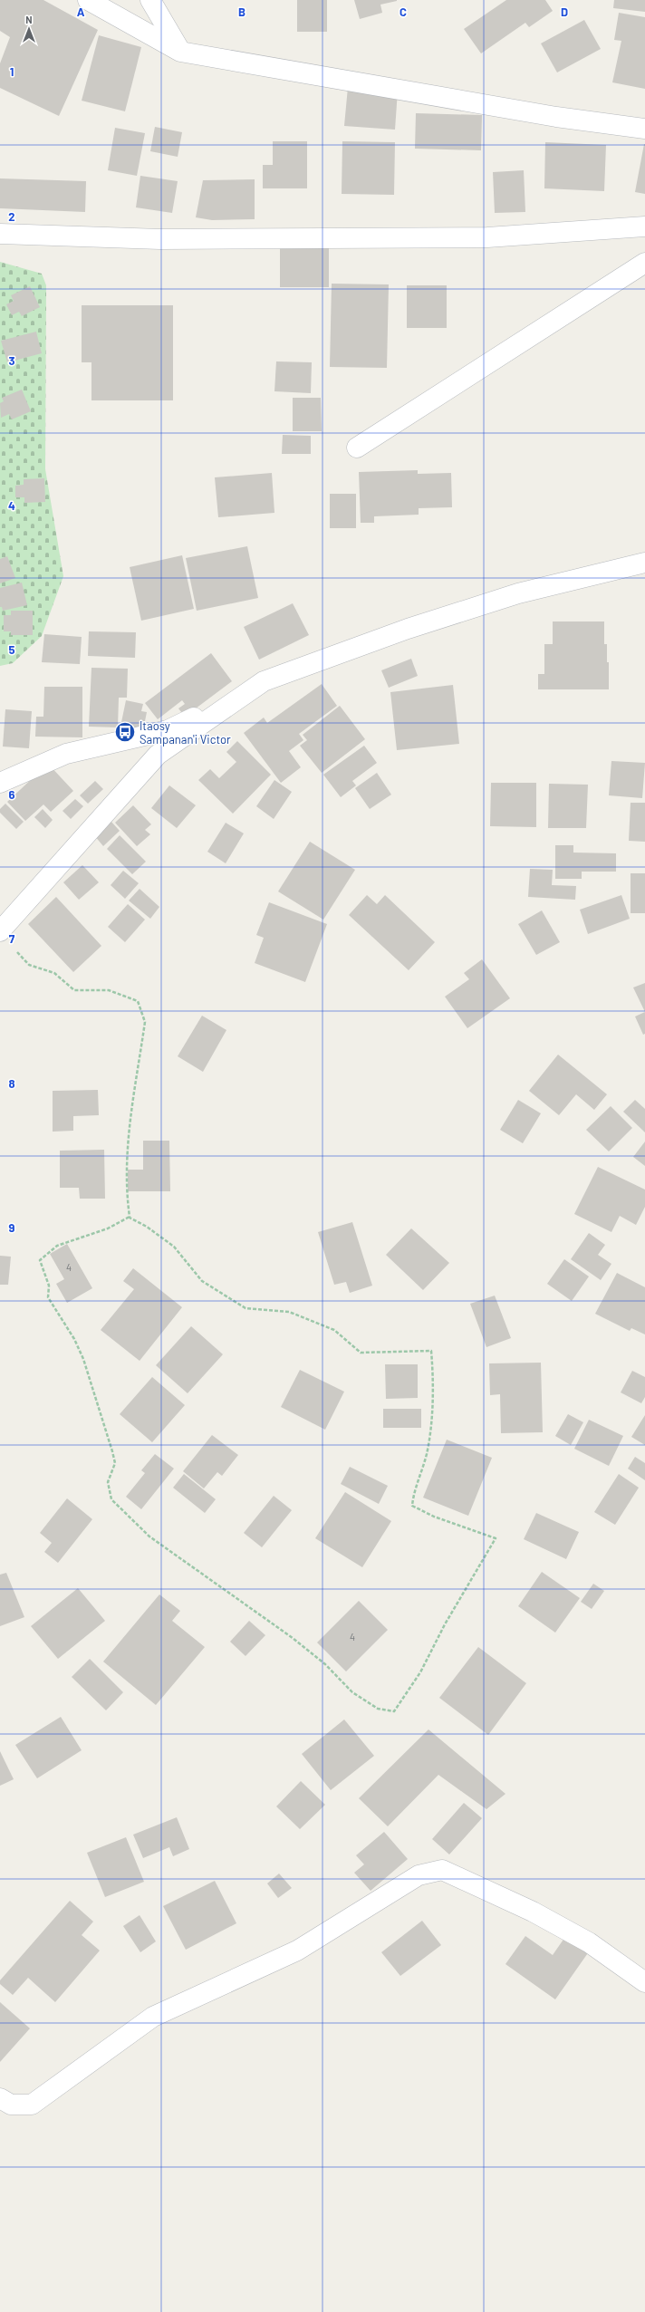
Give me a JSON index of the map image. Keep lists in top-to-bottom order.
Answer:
{
  "places": {
    "bus stop": ["Itaosy Sampanan'i Victor"]
  },
  "house_numbers": ["4", "4"],
  "north": "top",
  "grid": {
    "columns": [
      "A",
      "B",
      "C",
      "D"
    ],
    "rows": [
      "1",
      "2",
      "3",
      "4",
      "5",
      "6",
      "7",
      "8",
      "9"
    ]
  }
}
